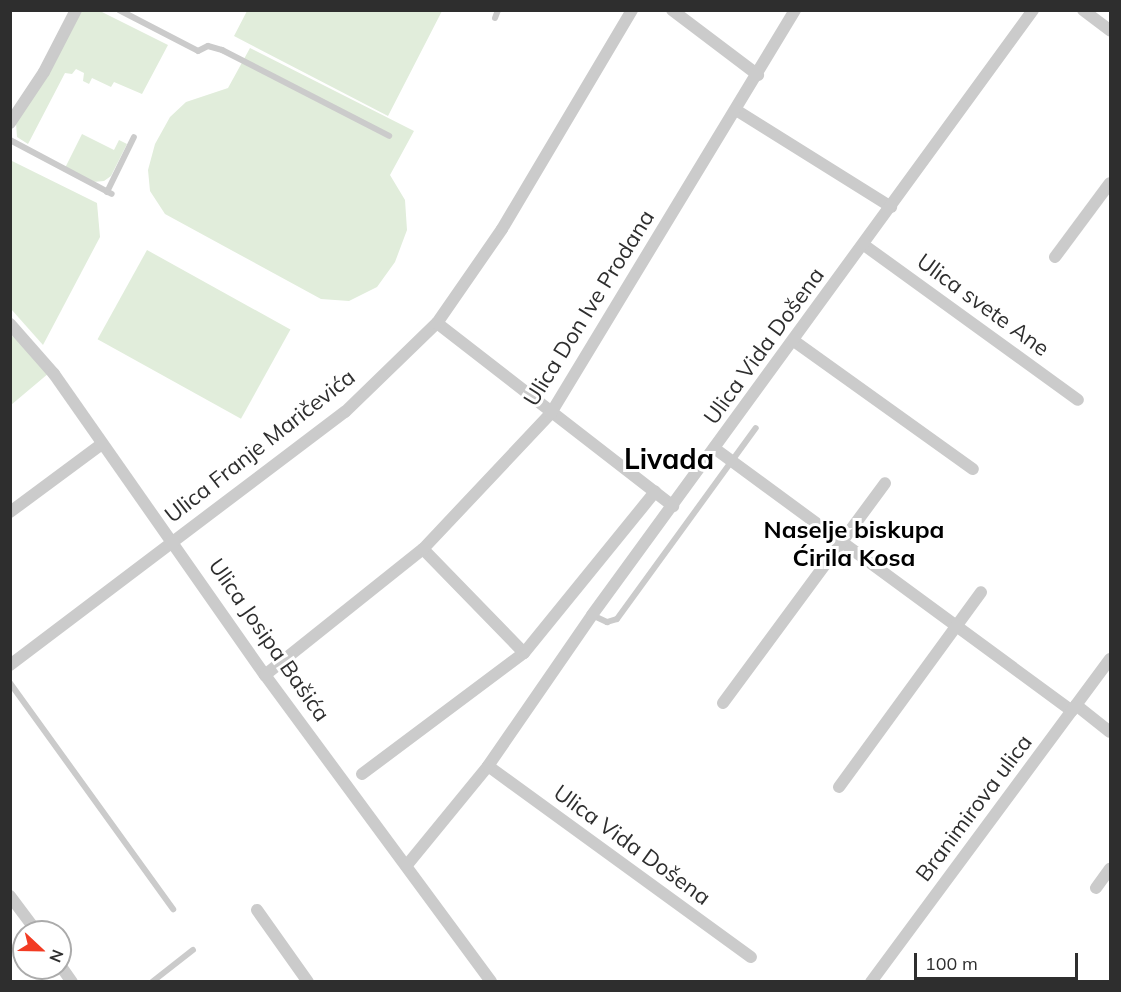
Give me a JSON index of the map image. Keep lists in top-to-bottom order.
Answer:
{
  "streets": {
    "street": [
      "Ulica svete Ane",
      "Ulica Don Ive Prodana",
      "Ulica Vida Došena",
      "Ulica Franje Maričevića",
      "Ulica Josipa Bašića",
      "Branimirova ulica"
    ]
  },
  "crossings": [
    ["Ulica svete Ane", "Ulica Vida Došena"],
    ["Ulica Don Ive Prodana", "Ulica Josipa Bašića"],
    ["Ulica Vida Došena", "Ulica Josipa Bašića"],
    ["Ulica Franje Maričevića", "Ulica Josipa Bašića"]
  ],
  "districts": ["Livada", "Naselje biskupa Ćirila Kosa"],
  "scale_bar": "100 m",
  "north": "right"
}
